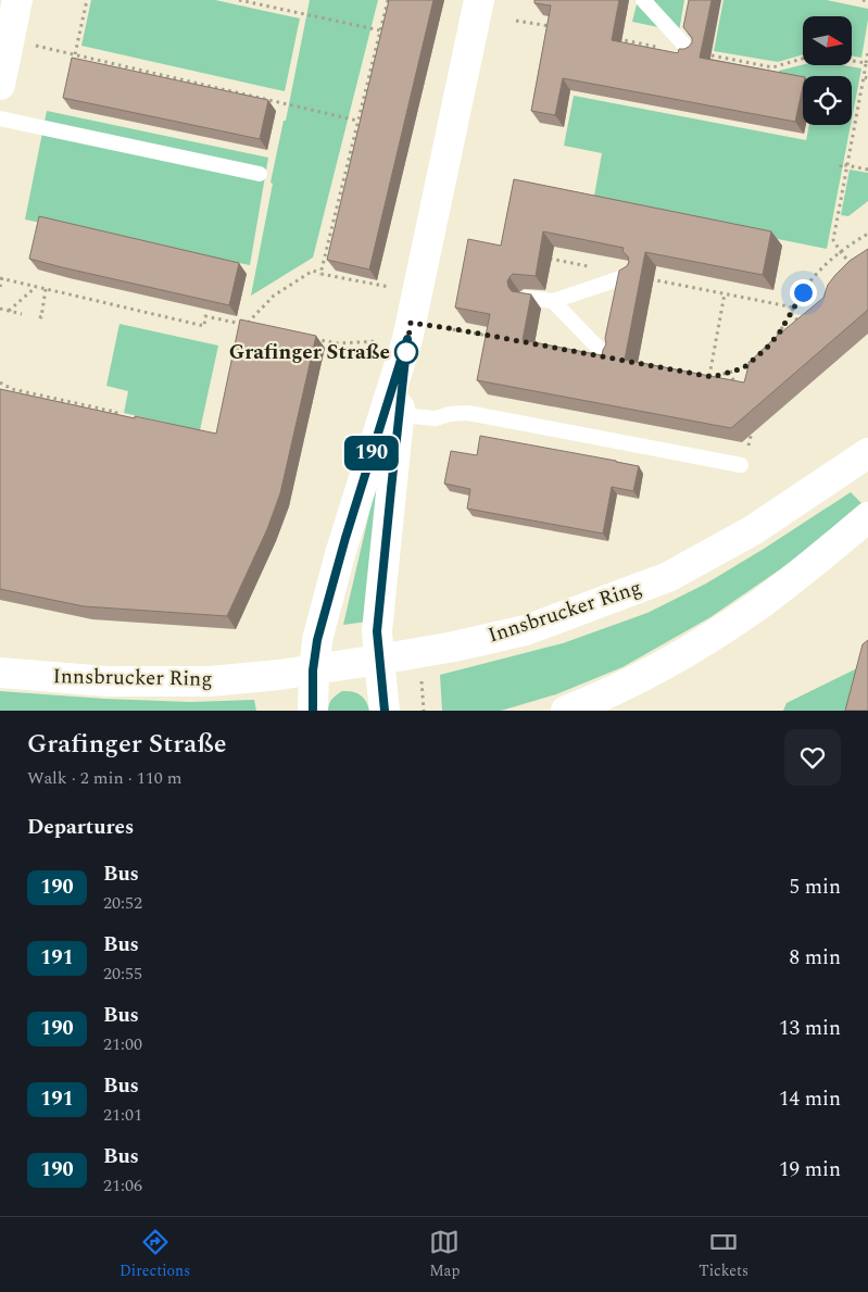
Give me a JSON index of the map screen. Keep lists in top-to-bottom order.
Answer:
{
  "streets": {
    "main road": ["Innsbrucker Ring"]
  },
  "places": ["Grafinger Straße"],
  "lines": ["bus line 190"],
  "north": "right",
  "page": {
    "on_map": "190",
    "heading": [
      ["Grafinger Straße", "Walk · 2 min · 110 m"],
      "Departures"
    ],
    "list": [
      {
        "mark": "190",
        "name": "Bus",
        "note": "20:52",
        "value": "5 min"
      },
      {
        "mark": "191",
        "name": "Bus",
        "note": "20:55",
        "value": "8 min"
      },
      {
        "mark": "190",
        "name": "Bus",
        "note": "21:00",
        "value": "13 min"
      },
      {
        "mark": "191",
        "name": "Bus",
        "note": "21:01",
        "value": "14 min"
      },
      {
        "mark": "190",
        "name": "Bus",
        "note": "21:06",
        "value": "19 min"
      }
    ],
    "tabs": ["Directions", "Map", "Tickets"]
  }
}
